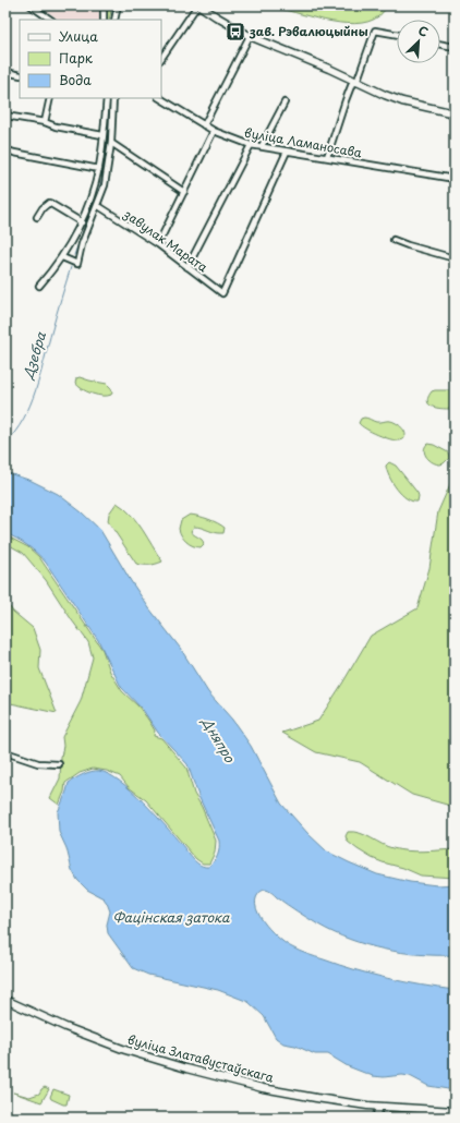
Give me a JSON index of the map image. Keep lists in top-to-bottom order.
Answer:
{
  "streets": {
    "street": ["вуліца Ламаносава", "завулак Марата", "вуліца Златавустаўскага"]
  },
  "crossings": [
    ["вуліца Ламаносава", "завулак Марата"]
  ],
  "water": ["Дзебра", "Дняпро", "Фацінская затока"],
  "places": {
    "bus stop": ["зав. Рэвалюцыйны"]
  },
  "legend": ["Улица", "Парк", "Вода"],
  "north": "top right"
}
